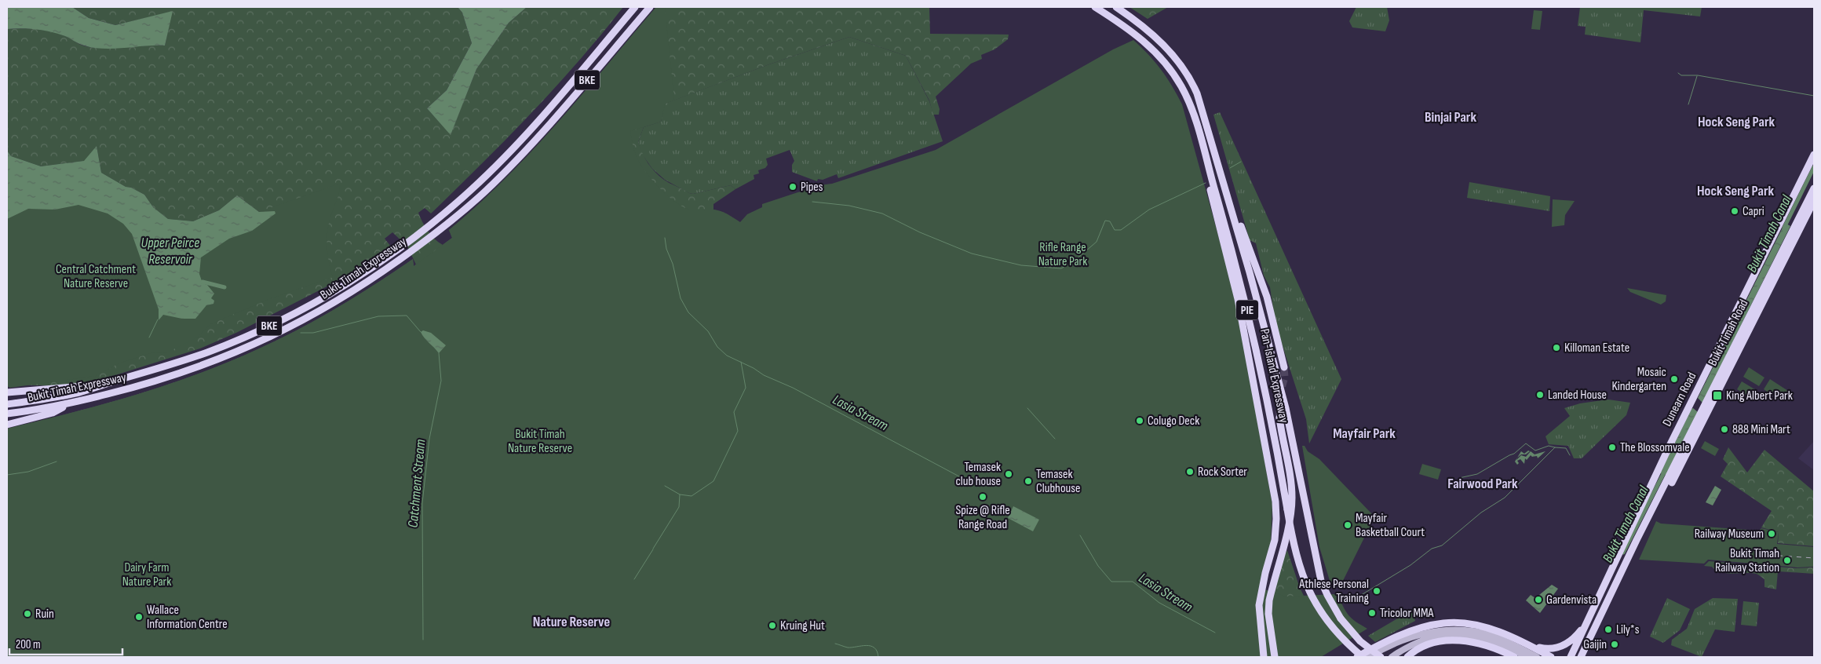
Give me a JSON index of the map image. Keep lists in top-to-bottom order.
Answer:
{
  "streets": {
    "highway": [
      "BKE",
      "Bukit Timah Expressway",
      "PIE",
      "Bukit Timah Road",
      "Pan-Island Expressway",
      "Dunearn Road"
    ]
  },
  "districts": [
    "Binjai Park",
    "Hock Seng Park",
    "Hock Seng Park",
    "Mayfair Park",
    "Fairwood Park",
    "Nature Reserve"
  ],
  "water": [
    "Bukit Timah Canal",
    "Upper Peirce Reservoir",
    "Lasia Stream",
    "Catchment Stream"
  ],
  "parks": [
    "Rifle Range Nature Park",
    "Central Catchment Nature Reserve",
    "Bukit Timah Nature Reserve",
    "Dairy Farm Nature Park"
  ],
  "places": {
    "other": [
      "Pipes",
      "Capri",
      "Killoman Estate",
      "Mosaic Kindergarten",
      "Landed House",
      "Colugo Deck",
      "888 Mini Mart",
      "The Blossomvale",
      "Rock Sorter",
      "Temasek club house",
      "Temasek Clubhouse",
      "Spize @ Rifle Range Road",
      "Mayfair Basketball Court",
      "Railway Museum",
      "Bukit Timah Railway Station",
      "Athlese Personal Training",
      "Gardenvista",
      "Tricolor MMA",
      "Ruin",
      "Wallace Information Centre",
      "Kruing Hut",
      "Lily*s",
      "Gaijin"
    ],
    "transit": ["King Albert Park"]
  },
  "scale_bar": "200 m"
}
